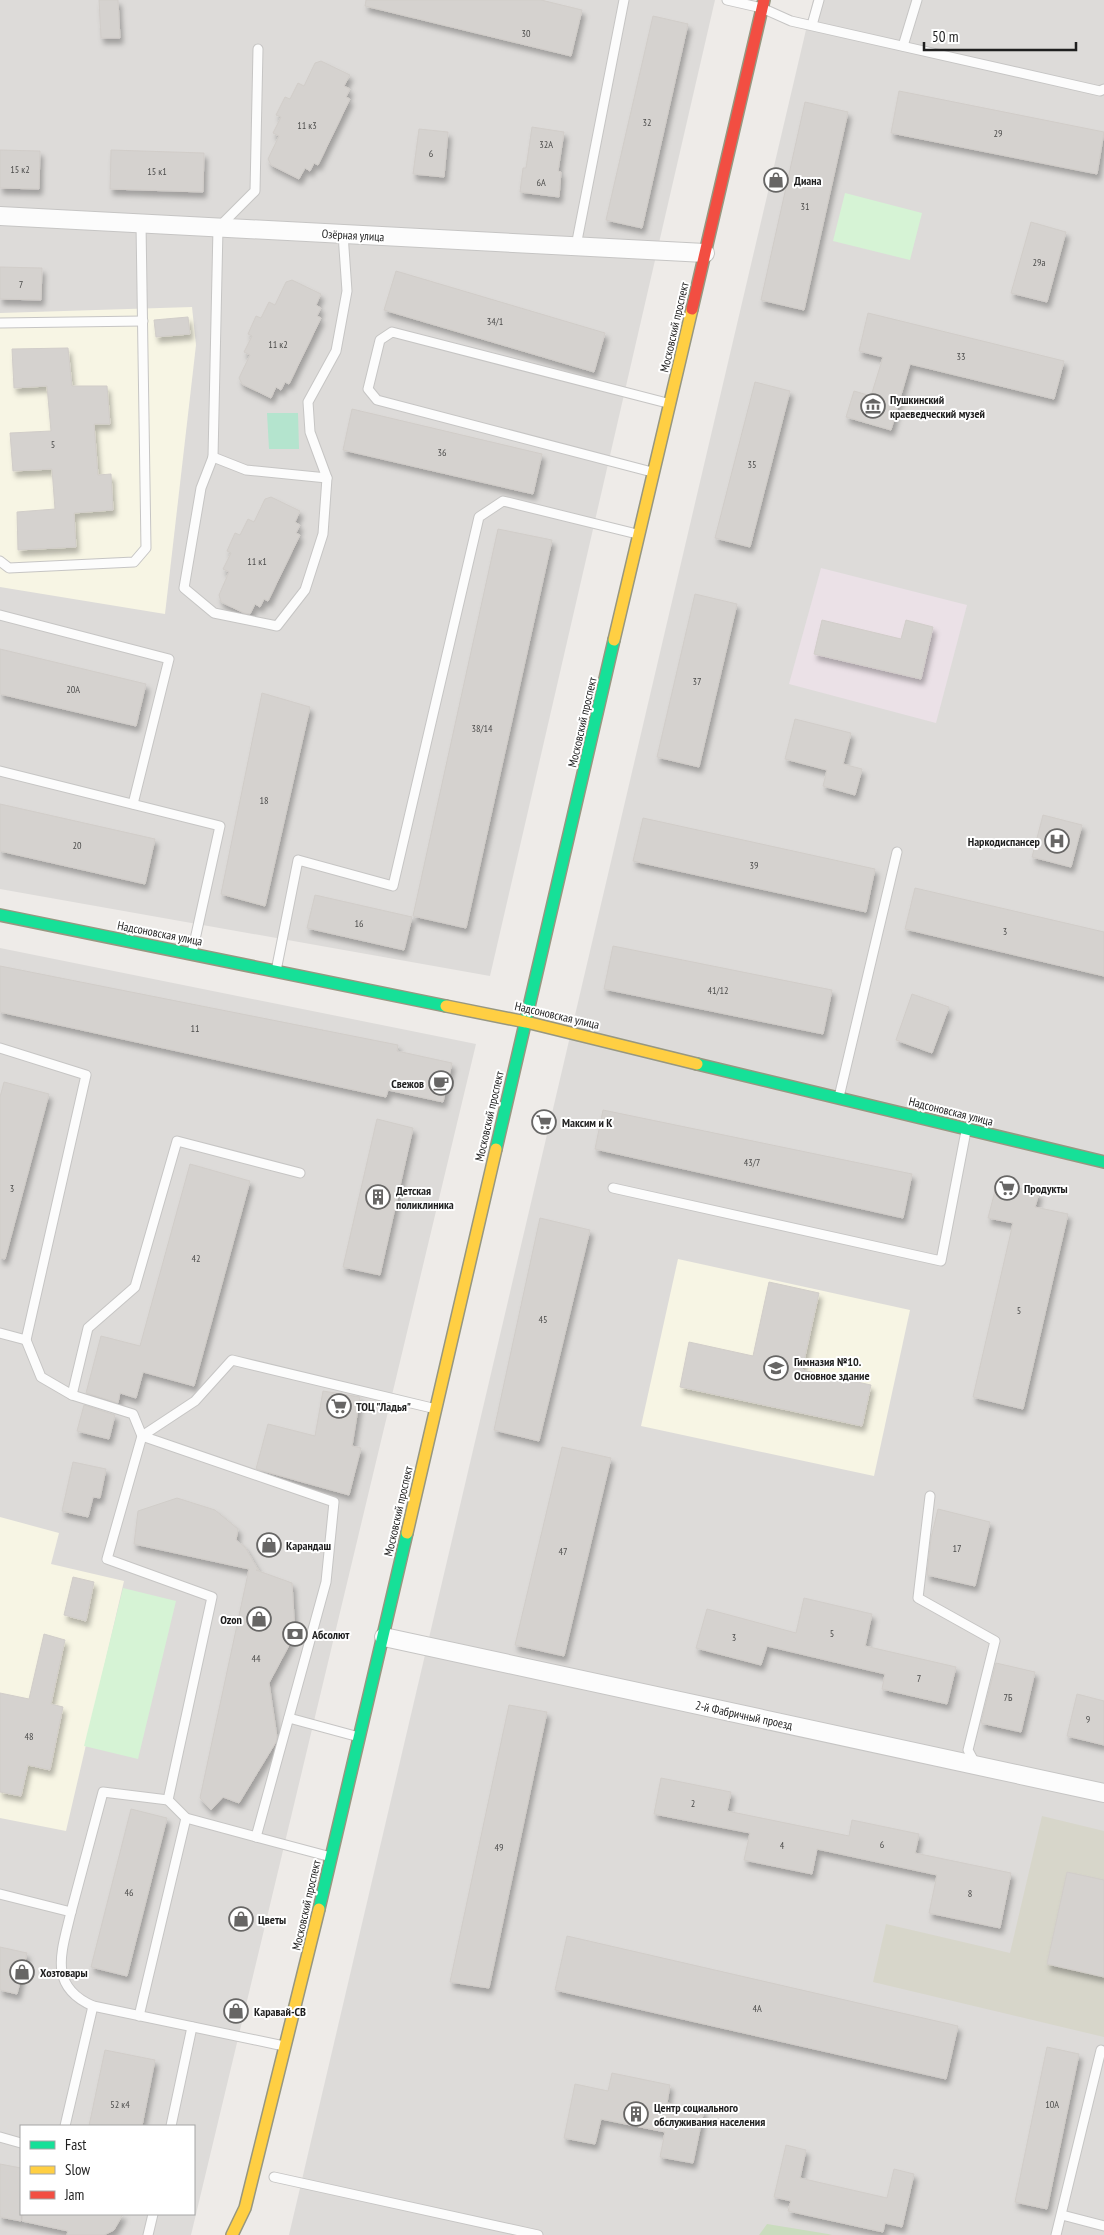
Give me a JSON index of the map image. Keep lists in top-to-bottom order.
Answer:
{
  "streets": {
    "main road": ["Московский проспект", "Надсоновская улица"],
    "street": ["Озёрная улица", "2-й Фабричный проезд"]
  },
  "crossings": [
    ["Озёрная улица", "Московский проспект"],
    ["Московский проспект", "Надсоновская улица"],
    ["Московский проспект", "2-й Фабричный проезд"]
  ],
  "places": {
    "shop": [
      "Диана",
      "Карандаш",
      "Ozon",
      "Цветы",
      "Хозтовары",
      "Каравай-СВ"
    ],
    "museum": ["Пушкинский краеведческий музей"],
    "hospital": ["Наркодиспансер"],
    "cafe": ["Свежов"],
    "supermarket": ["Максим и К", "Продукты", "ТОЦ \"Ладья\""],
    "building": ["Детская поликлиника", "Центр социального обслуживания населения"],
    "school or university": ["Гимназия №10. Основное здание"],
    "bank": ["Абсолют"]
  },
  "house_numbers": [
    "30",
    "32",
    "11 к3",
    "29",
    "32А",
    "6",
    "15 к2",
    "15 к1",
    "6А",
    "31",
    "29а",
    "7",
    "34/1",
    "11 к2",
    "33",
    "5",
    "36",
    "35",
    "11 к1",
    "37",
    "20А",
    "38/14",
    "18",
    "20",
    "39",
    "16",
    "3",
    "41/12",
    "11",
    "43/7",
    "3",
    "42",
    "5",
    "45",
    "17",
    "47",
    "5",
    "3",
    "44",
    "7",
    "7Б",
    "9",
    "48",
    "2",
    "6",
    "4",
    "49",
    "46",
    "8",
    "4А",
    "52 к4",
    "10А"
  ],
  "legend": ["Fast", "Slow", "Jam"],
  "scale_bar": "50 m"
}
